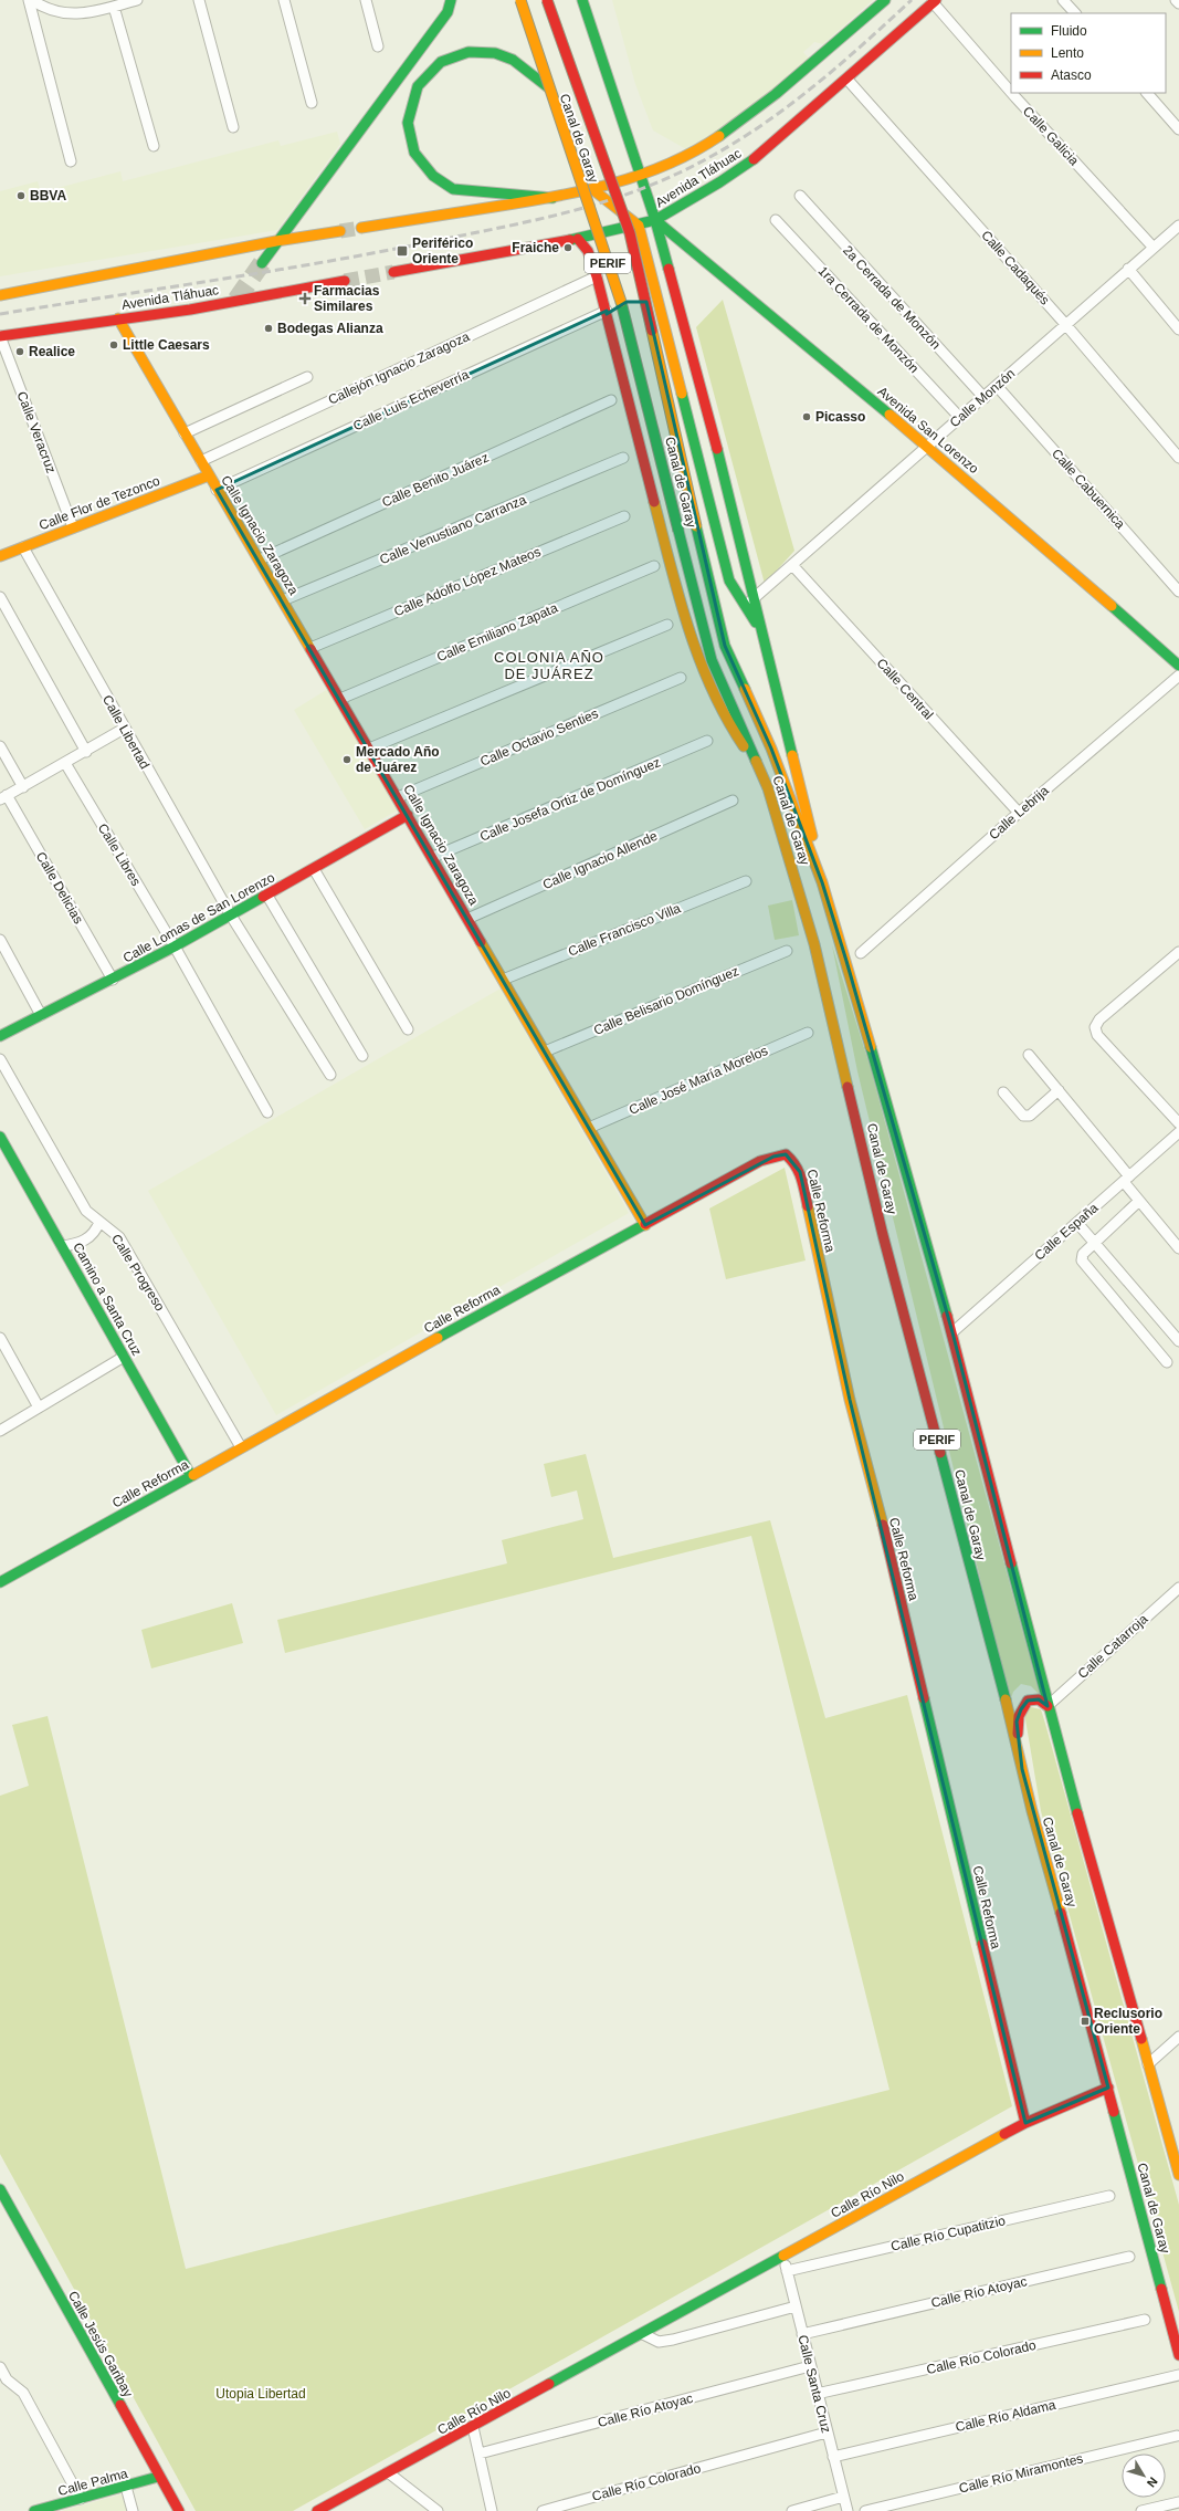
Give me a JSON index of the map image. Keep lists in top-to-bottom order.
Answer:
{
  "streets": {
    "main road": [
      "Canal de Garay",
      "Avenida Tláhuac",
      "PERIF",
      "Avenida San Lorenzo",
      "Calle Flor de Tezonco",
      "Calle Ignacio Zaragoza",
      "Calle Lomas de San Lorenzo",
      "Calle Reforma",
      "Camino a Santa Cruz",
      "Calle Río Nilo",
      "Calle Jesús Garibay",
      "Calle Palma"
    ],
    "street": [
      "Calle Galicia",
      "Calle Cadaqués",
      "2a Cerrada de Monzón",
      "1ra Cerrada de Monzón",
      "Callejón Ignacio Zaragoza",
      "Calle Monzón",
      "Calle Luis Echeverría",
      "Calle Veracruz",
      "Calle Benito Juárez",
      "Calle Cabuernica",
      "Calle Venustiano Carranza",
      "Calle Adolfo López Mateos",
      "Calle Emiliano Zapata",
      "Calle Central",
      "Calle Libertad",
      "Calle Octavio Senties",
      "Calle Josefa Ortiz de Domínguez",
      "Calle Lebrija",
      "Calle Libres",
      "Calle Ignacio Allende",
      "Calle Delicias",
      "Calle Francisco Villa",
      "Calle Belisario Domínguez",
      "Calle José María Morelos",
      "Calle España",
      "Calle Progreso",
      "Calle Catarroja",
      "Calle Río Cupatitzio",
      "Calle Río Atoyac",
      "Calle Río Colorado",
      "Calle Santa Cruz",
      "Calle Río Aldama",
      "Calle Río Miramontes"
    ]
  },
  "crossings": [
    ["Calle Galicia", "Avenida Tláhuac"],
    ["Calle Galicia", "Calle Monzón"],
    ["Canal de Garay", "Avenida Tláhuac"],
    ["Canal de Garay", "Calle Monzón"],
    ["Canal de Garay", "Avenida San Lorenzo"],
    ["Canal de Garay", "Calle España"],
    ["Canal de Garay", "Calle Catarroja"],
    ["Canal de Garay", "Calle Río Nilo"],
    ["Avenida Tláhuac", "Calle Cadaqués"],
    ["Avenida Tláhuac", "Avenida San Lorenzo"],
    ["Avenida Tláhuac", "Calle Veracruz"],
    ["Avenida Tláhuac", "Calle Ignacio Zaragoza"],
    ["Calle Cadaqués", "Calle Monzón"],
    ["2a Cerrada de Monzón", "Calle Monzón"],
    ["1ra Cerrada de Monzón", "Calle Monzón"],
    ["Callejón Ignacio Zaragoza", "Calle Ignacio Zaragoza"],
    ["Calle Monzón", "Avenida San Lorenzo"],
    ["Calle Monzón", "Calle Cabuernica"],
    ["Calle Monzón", "Calle Central"],
    ["Calle Luis Echeverría", "Calle Ignacio Zaragoza"],
    ["Calle Veracruz", "Calle Flor de Tezonco"],
    ["Calle Benito Juárez", "Calle Ignacio Zaragoza"],
    ["Calle Flor de Tezonco", "Calle Ignacio Zaragoza"],
    ["Calle Flor de Tezonco", "Calle Libertad"],
    ["Calle Venustiano Carranza", "Calle Ignacio Zaragoza"],
    ["Calle Ignacio Zaragoza", "Calle Adolfo López Mateos"],
    ["Calle Ignacio Zaragoza", "Calle Emiliano Zapata"],
    ["Calle Ignacio Zaragoza", "Calle Octavio Senties"],
    ["Calle Ignacio Zaragoza", "Calle Josefa Ortiz de Domínguez"],
    ["Calle Ignacio Zaragoza", "Calle Ignacio Allende"],
    ["Calle Ignacio Zaragoza", "Calle Lomas de San Lorenzo"],
    ["Calle Ignacio Zaragoza", "Calle Francisco Villa"],
    ["Calle Ignacio Zaragoza", "Calle Belisario Domínguez"],
    ["Calle Ignacio Zaragoza", "Calle José María Morelos"],
    ["Calle Ignacio Zaragoza", "Calle Reforma"],
    ["Calle Central", "Calle Lebrija"],
    ["Calle Libertad", "Calle Lomas de San Lorenzo"],
    ["Calle Libres", "Calle Lomas de San Lorenzo"],
    ["Calle Delicias", "Calle Lomas de San Lorenzo"],
    ["Calle Reforma", "Calle Progreso"],
    ["Calle Reforma", "Camino a Santa Cruz"],
    ["Calle Reforma", "Calle Río Nilo"],
    ["Calle Río Nilo", "Calle Santa Cruz"],
    ["Calle Río Cupatitzio", "Calle Santa Cruz"],
    ["Calle Río Atoyac", "Calle Santa Cruz"],
    ["Calle Jesús Garibay", "Calle Palma"],
    ["Calle Río Colorado", "Calle Santa Cruz"],
    ["Calle Santa Cruz", "Calle Río Aldama"]
  ],
  "districts": ["COLONIA AÑO DE JUÁREZ"],
  "parks": ["Utopia Libertad"],
  "places": {
    "other": [
      "BBVA",
      "Fraiche",
      "Bodegas Alianza",
      "Little Caesars",
      "Realice",
      "Picasso",
      "Mercado Año de Juárez"
    ],
    "transit": ["Periférico Oriente", "Reclusorio Oriente"],
    "health": ["Farmacias Similares"]
  },
  "legend": ["Fluido", "Lento", "Atasco"],
  "north": "bottom right"
}
